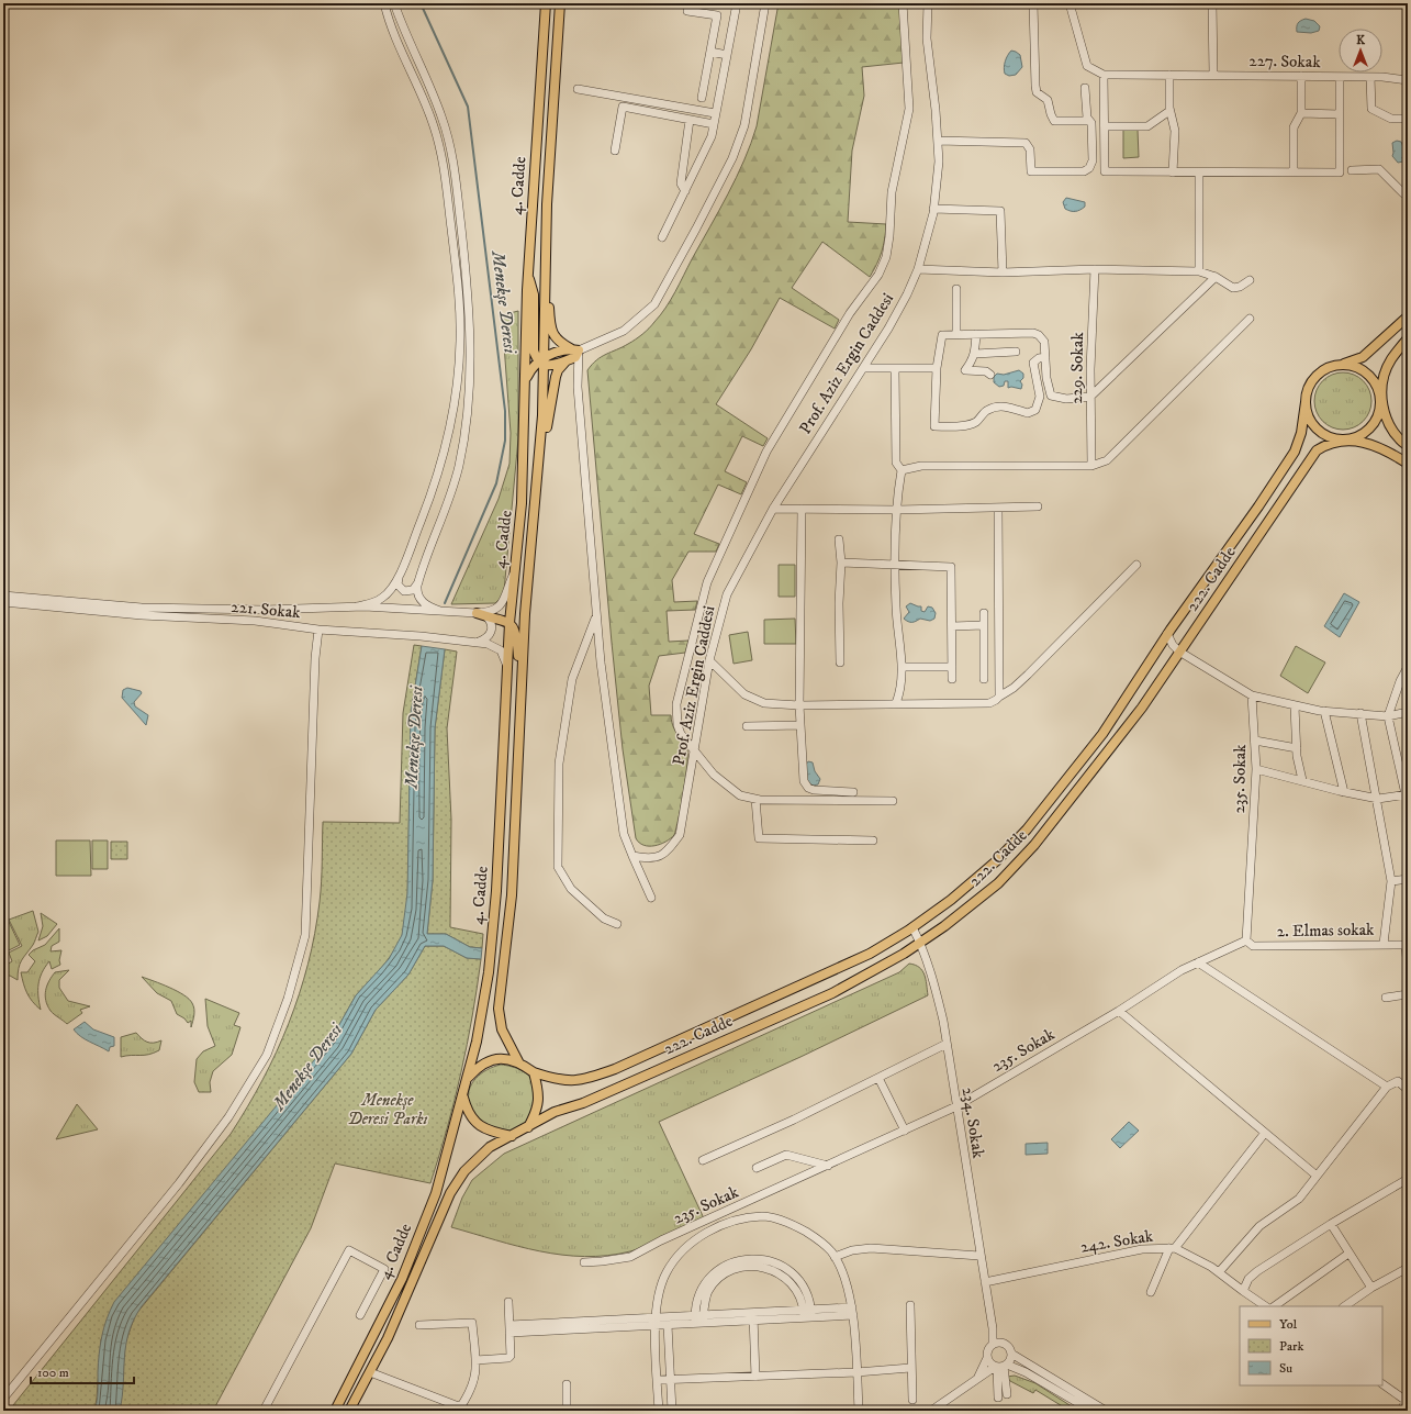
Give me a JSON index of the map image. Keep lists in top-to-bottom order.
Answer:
{
  "streets": {
    "main road": ["4. Cadde", "222. Cadde"],
    "street": [
      "227. Sokak",
      "Prof. Aziz Ergin Caddesi",
      "229. Sokak",
      "221. Sokak",
      "235. Sokak",
      "2. Elmas sokak",
      "234. Sokak",
      "242. Sokak"
    ]
  },
  "crossings": [
    ["4. Cadde", "222. Cadde"],
    ["4. Cadde", "221. Sokak"],
    ["222. Cadde", "234. Sokak"],
    ["235. Sokak", "2. Elmas sokak"],
    ["235. Sokak", "234. Sokak"],
    ["234. Sokak", "242. Sokak"]
  ],
  "water": ["Menekşe Deresi"],
  "parks": ["Menekşe Deresi Parkı"],
  "legend": ["Yol", "Park", "Su"],
  "scale_bar": "100 m",
  "north": "top"
}
